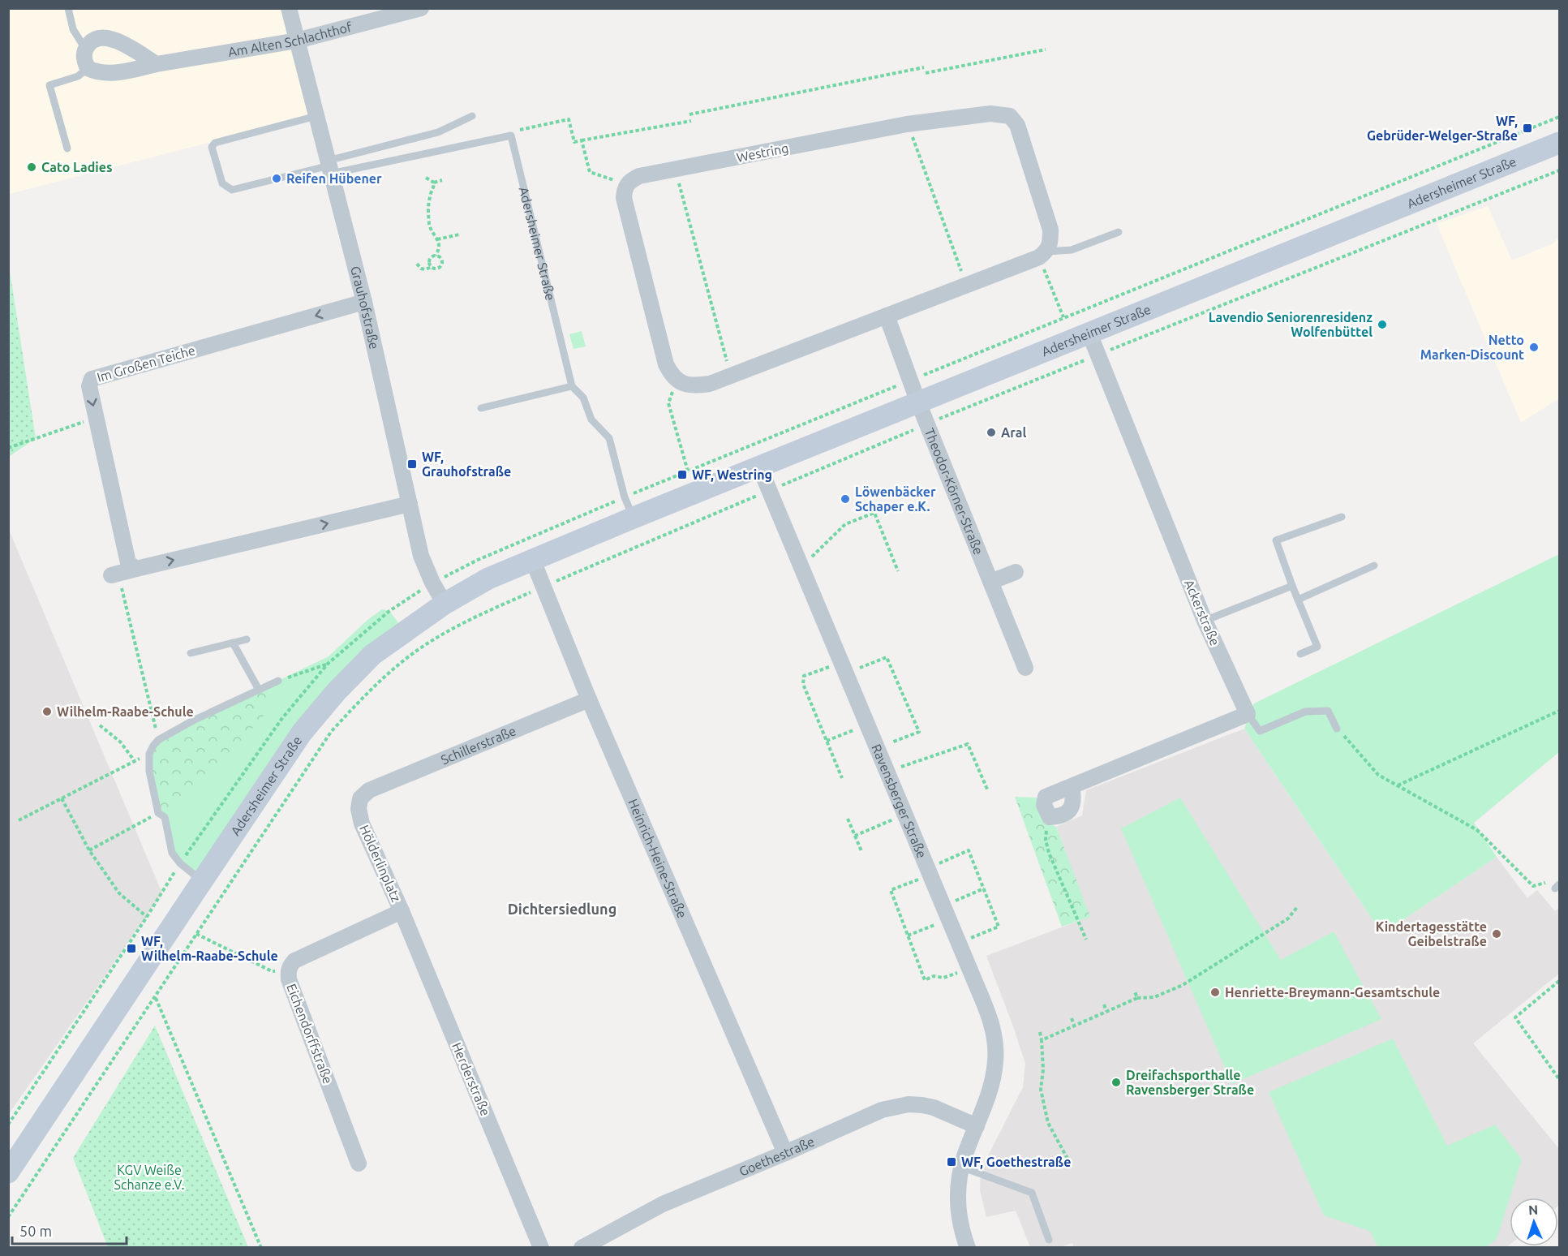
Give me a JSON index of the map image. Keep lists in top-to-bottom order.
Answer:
{
  "streets": {
    "main road": ["Adersheimer Straße"],
    "street": [
      "Am Alten Schlachthof",
      "Westring",
      "Grauhofstraße",
      "Im Großen Teiche",
      "Theodor-Körner-Straße",
      "Ackerstraße",
      "Schillerstraße",
      "Ravensberger Straße",
      "Heinrich-Heine-Straße",
      "Hölderlinplatz",
      "Eichendorffstraße",
      "Herderstraße",
      "Goethestraße"
    ]
  },
  "crossings": [
    ["Am Alten Schlachthof", "Grauhofstraße"],
    ["Adersheimer Straße", "Grauhofstraße"],
    ["Adersheimer Straße", "Theodor-Körner-Straße"],
    ["Adersheimer Straße", "Ackerstraße"],
    ["Adersheimer Straße", "Ravensberger Straße"],
    ["Adersheimer Straße", "Heinrich-Heine-Straße"],
    ["Grauhofstraße", "Im Großen Teiche"],
    ["Schillerstraße", "Heinrich-Heine-Straße"],
    ["Schillerstraße", "Hölderlinplatz"],
    ["Ravensberger Straße", "Goethestraße"],
    ["Heinrich-Heine-Straße", "Goethestraße"],
    ["Hölderlinplatz", "Eichendorffstraße"],
    ["Hölderlinplatz", "Herderstraße"],
    ["Eichendorffstraße", "Herderstraße"]
  ],
  "one_way": ["Im Großen Teiche"],
  "districts": ["Dichtersiedlung"],
  "parks": ["KGV Weiße Schanze e.V."],
  "places": {
    "transit": [
      "WF, Gebrüder-Welger-Straße",
      "WF, Grauhofstraße",
      "WF, Westring",
      "WF, Wilhelm-Raabe-Schule",
      "WF, Goethestraße"
    ],
    "other": [
      "Cato Ladies",
      "Reifen Hübener",
      "Lavendio Seniorenresidenz Wolfenbüttel",
      "Netto Marken-Discount",
      "Aral",
      "Löwenbäcker Schaper e.K.",
      "Wilhelm-Raabe-Schule",
      "Kindertagesstätte Geibelstraße",
      "Henriette-Breymann-Gesamtschule",
      "Dreifachsporthalle Ravensberger Straße"
    ]
  },
  "scale_bar": "50 m",
  "north": "top"
}
